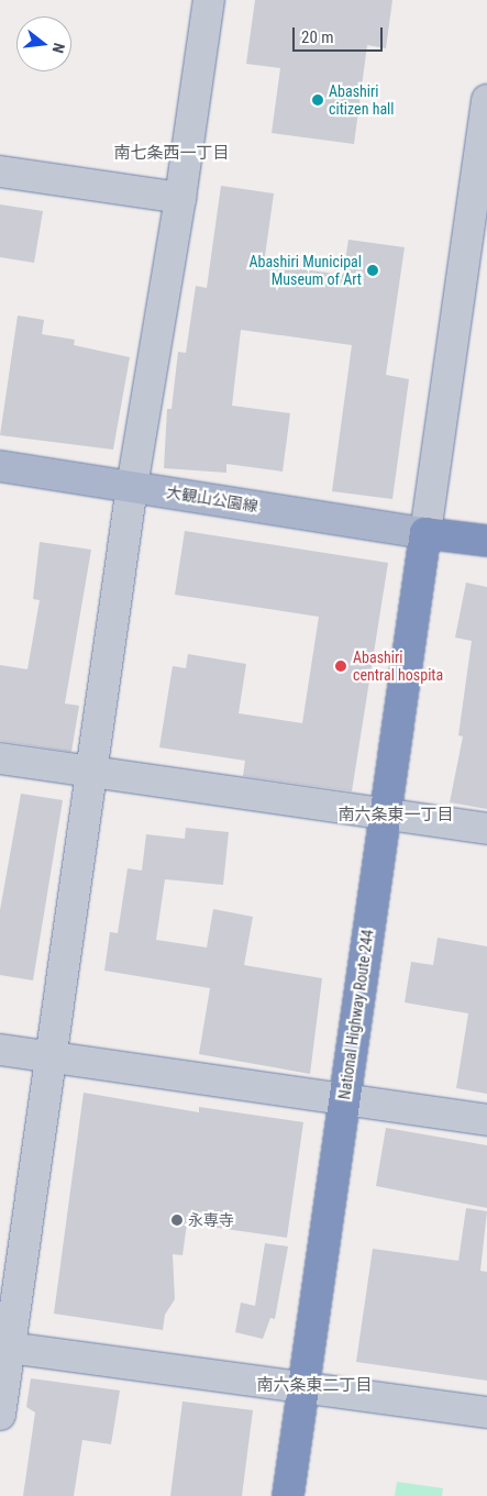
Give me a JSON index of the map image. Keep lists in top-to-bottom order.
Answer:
{
  "streets": {
    "highway": ["National Highway Route 244"],
    "main road": ["大観山公園線"]
  },
  "crossings": [
    ["大観山公園線", "National Highway Route 244"]
  ],
  "districts": ["南七条西一丁目", "南六条東一丁目", "南六条東二丁目"],
  "places": [
    "Abashiri citizen hall",
    "Abashiri Municipal Museum of Art",
    "Abashiri central hospita",
    "永専寺"
  ],
  "scale_bar": "20 m",
  "north": "right"
}
